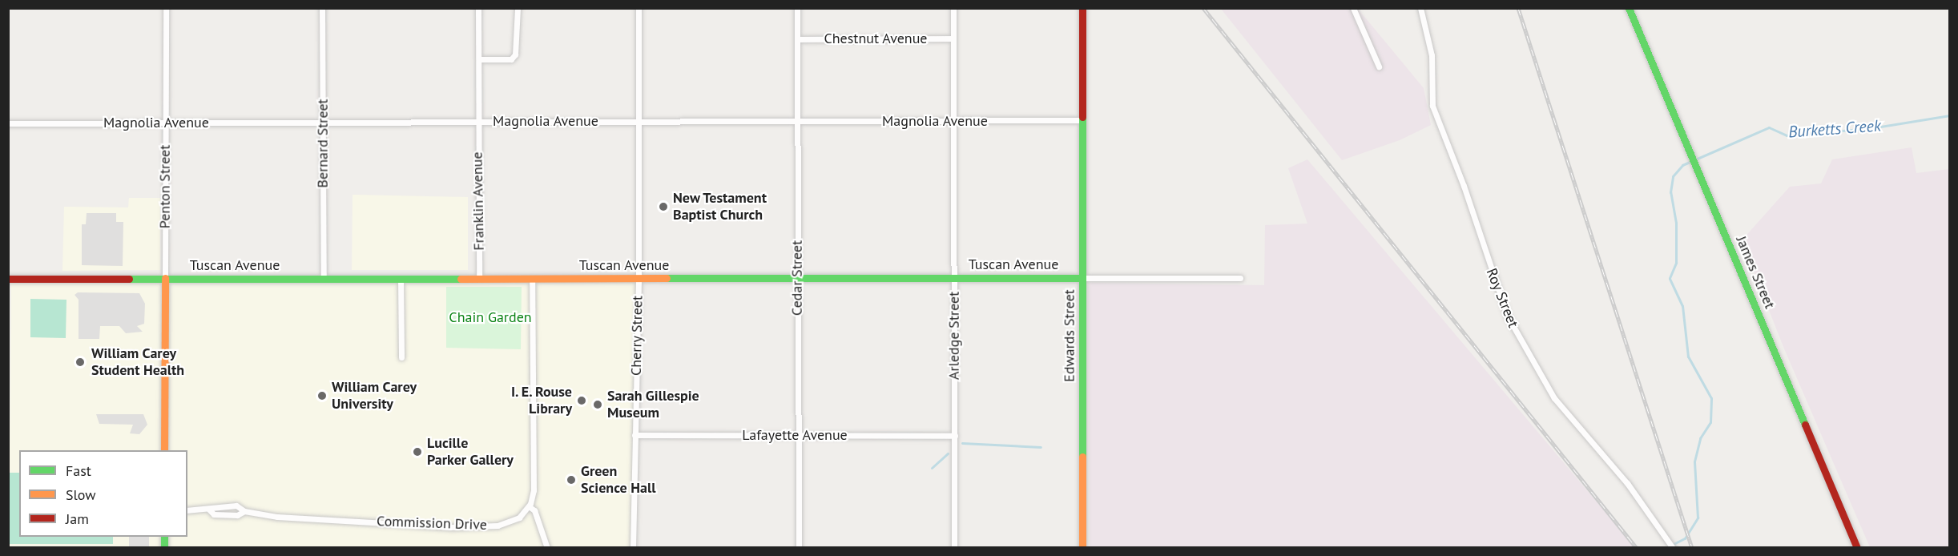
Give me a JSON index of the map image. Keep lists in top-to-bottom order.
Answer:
{
  "streets": {
    "main road": ["Tuscan Avenue", "James Street", "Edwards Street"],
    "street": [
      "Chestnut Avenue",
      "Magnolia Avenue",
      "Bernard Street",
      "Penton Street",
      "Franklin Avenue",
      "Cedar Street",
      "Roy Street",
      "Cherry Street",
      "Arledge Street",
      "Lafayette Avenue",
      "Commission Drive"
    ]
  },
  "crossings": [
    ["Chestnut Avenue", "Cedar Street"],
    ["Chestnut Avenue", "Arledge Street"],
    ["Magnolia Avenue", "Bernard Street"],
    ["Magnolia Avenue", "Penton Street"],
    ["Magnolia Avenue", "Franklin Avenue"],
    ["Magnolia Avenue", "Cedar Street"],
    ["Magnolia Avenue", "Cherry Street"],
    ["Magnolia Avenue", "Arledge Street"],
    ["Magnolia Avenue", "Edwards Street"],
    ["Bernard Street", "Tuscan Avenue"],
    ["Penton Street", "Tuscan Avenue"],
    ["Franklin Avenue", "Tuscan Avenue"],
    ["Tuscan Avenue", "Cedar Street"],
    ["Tuscan Avenue", "Cherry Street"],
    ["Tuscan Avenue", "Arledge Street"],
    ["Tuscan Avenue", "Edwards Street"],
    ["Cedar Street", "Lafayette Avenue"],
    ["Cherry Street", "Lafayette Avenue"],
    ["Arledge Street", "Lafayette Avenue"]
  ],
  "water": ["Burketts Creek"],
  "parks": ["Chain Garden"],
  "places": [
    "New Testament Baptist Church",
    "William Carey Student Health",
    "William Carey University",
    "I. E. Rouse Library",
    "Sarah Gillespie Museum",
    "Lucille Parker Gallery",
    "Green Science Hall"
  ],
  "legend": ["Fast", "Slow", "Jam"]
}
